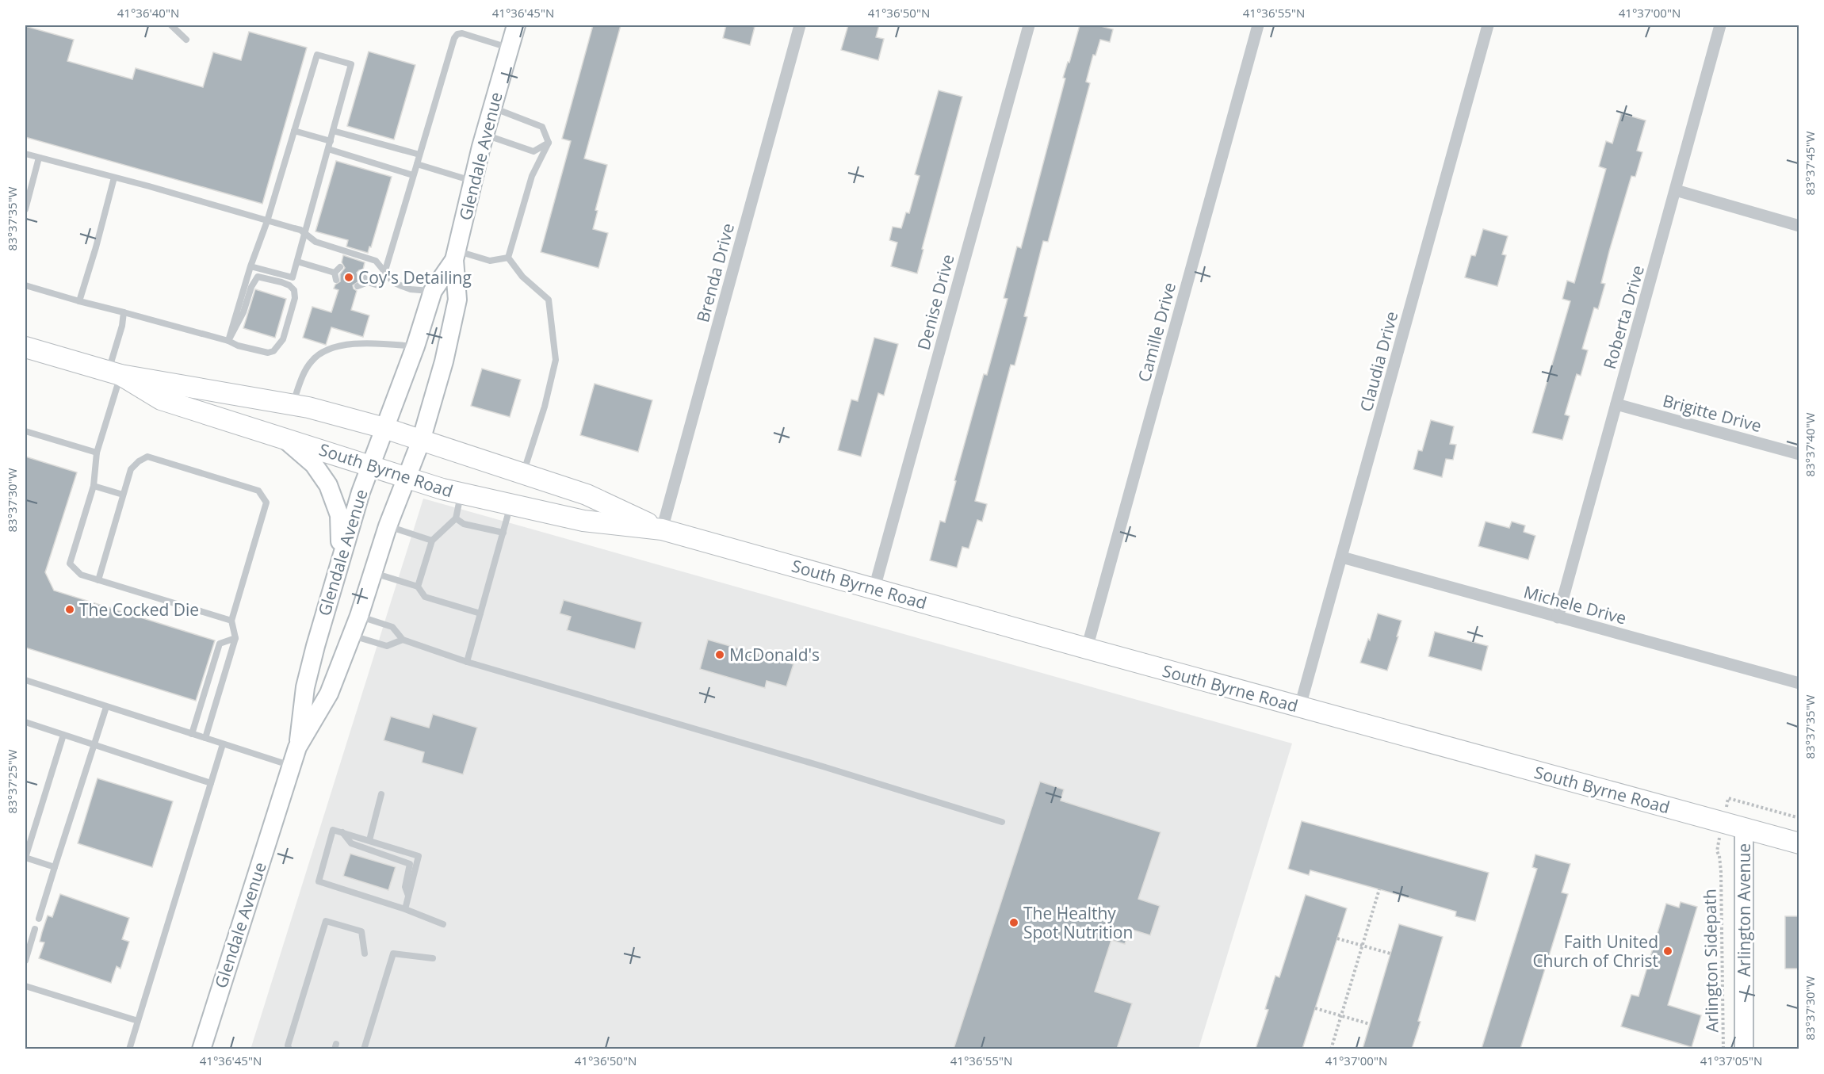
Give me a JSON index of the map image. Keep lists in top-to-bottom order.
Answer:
{
  "streets": {
    "main road": ["Glendale Avenue", "South Byrne Road", "Arlington Avenue"],
    "street": [
      "Brenda Drive",
      "Denise Drive",
      "Roberta Drive",
      "Camille Drive",
      "Claudia Drive",
      "Brigitte Drive",
      "Michele Drive"
    ],
    "path": ["Arlington Sidepath"]
  },
  "crossings": [
    ["Glendale Avenue", "South Byrne Road"],
    ["Brenda Drive", "South Byrne Road"],
    ["Denise Drive", "South Byrne Road"],
    ["Roberta Drive", "Brigitte Drive"],
    ["Roberta Drive", "Michele Drive"],
    ["Camille Drive", "South Byrne Road"],
    ["Claudia Drive", "South Byrne Road"],
    ["Claudia Drive", "Michele Drive"],
    ["South Byrne Road", "Arlington Avenue"]
  ],
  "places": [
    "Coy's Detailing",
    "The Cocked Die",
    "McDonald's",
    "The Healthy Spot Nutrition",
    "Faith United Church of Christ"
  ],
  "coordinates": [
    "41°36'40\"N",
    "41°36'45\"N",
    "41°36'50\"N",
    "41°36'55\"N",
    "41°37'00\"N",
    "83°37'45\"W",
    "83°37'35\"W",
    "83°37'40\"W",
    "83°37'30\"W",
    "83°37'25\"W",
    "41°37'05\"N"
  ]
}
